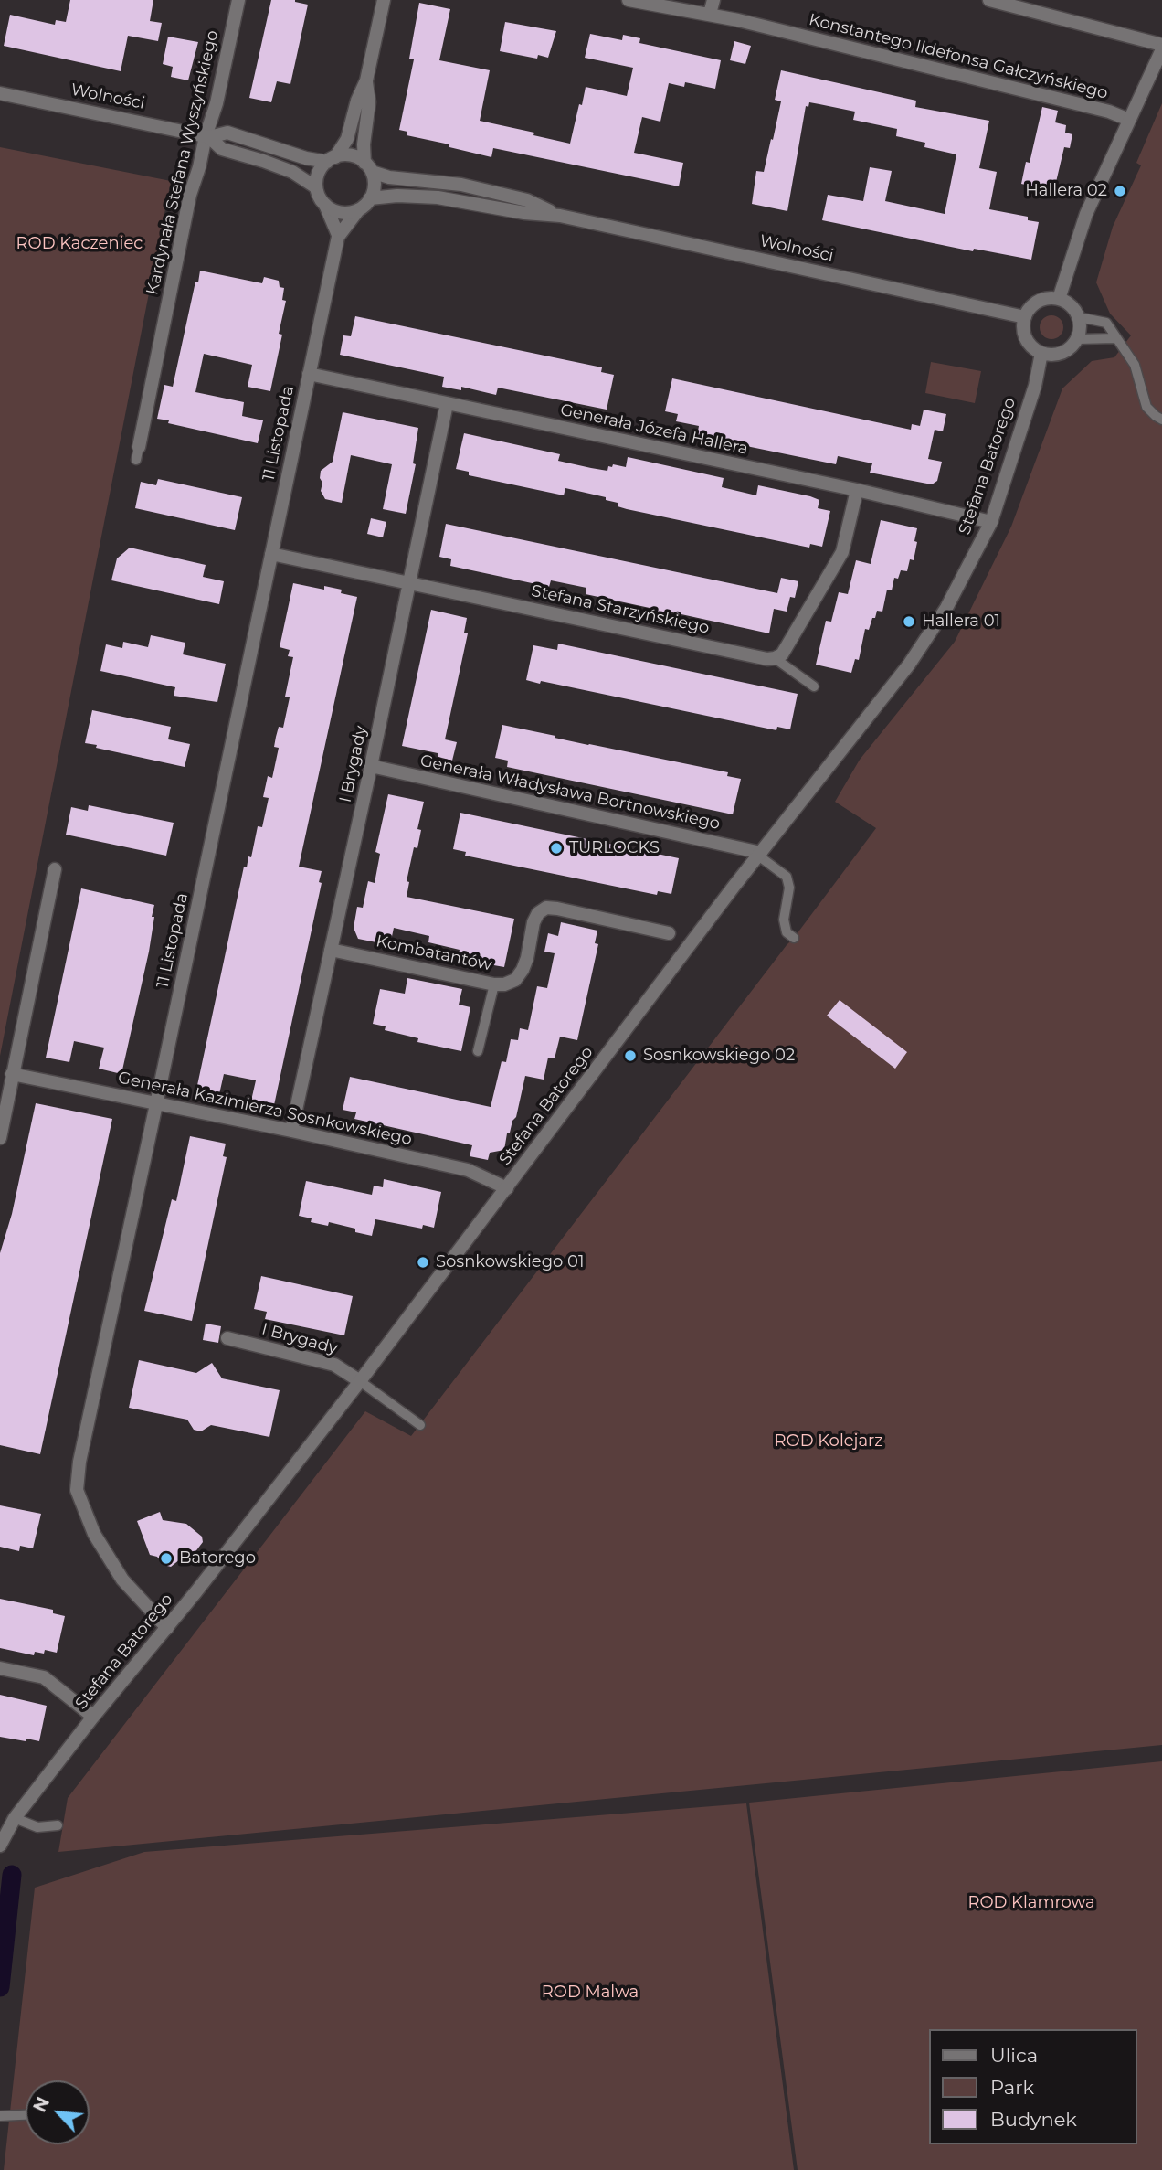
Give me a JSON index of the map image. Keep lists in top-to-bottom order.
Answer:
{
  "streets": {
    "street": [
      "Konstantego Ildefonsa Gałczyńskiego",
      "Wolności",
      "Kardynała Stefana Wyszyńskiego",
      "Generała Józefa Hallera",
      "11 Listopada",
      "Stefana Batorego",
      "Stefana Starzyńskiego",
      "I Brygady",
      "Generała Władysława Bortnowskiego",
      "Kombatantów",
      "Generała Kazimierza Sosnkowskiego"
    ]
  },
  "crossings": [
    ["Wolności", "Kardynała Stefana Wyszyńskiego"],
    ["Wolności", "11 Listopada"],
    ["Wolności", "Stefana Batorego"],
    ["Generała Józefa Hallera", "11 Listopada"],
    ["Generała Józefa Hallera", "Stefana Batorego"],
    ["Generała Józefa Hallera", "I Brygady"],
    ["11 Listopada", "Stefana Batorego"],
    ["11 Listopada", "Stefana Starzyńskiego"],
    ["11 Listopada", "Generała Kazimierza Sosnkowskiego"],
    ["Stefana Batorego", "I Brygady"],
    ["Stefana Batorego", "Generała Władysława Bortnowskiego"],
    ["Stefana Batorego", "Generała Kazimierza Sosnkowskiego"],
    ["Stefana Starzyńskiego", "I Brygady"],
    ["I Brygady", "Generała Władysława Bortnowskiego"],
    ["I Brygady", "Kombatantów"],
    ["I Brygady", "Generała Kazimierza Sosnkowskiego"]
  ],
  "parks": [
    "ROD Kaczeniec",
    "ROD Kolejarz",
    "ROD Klamrowa",
    "ROD Malwa"
  ],
  "places": [
    "Hallera 02",
    "Hallera 01",
    "TURLOCKS",
    "Sosnkowskiego 02",
    "Sosnkowskiego 01",
    "Batorego"
  ],
  "legend": ["Ulica", "Park", "Budynek"],
  "north": "top left"
}
